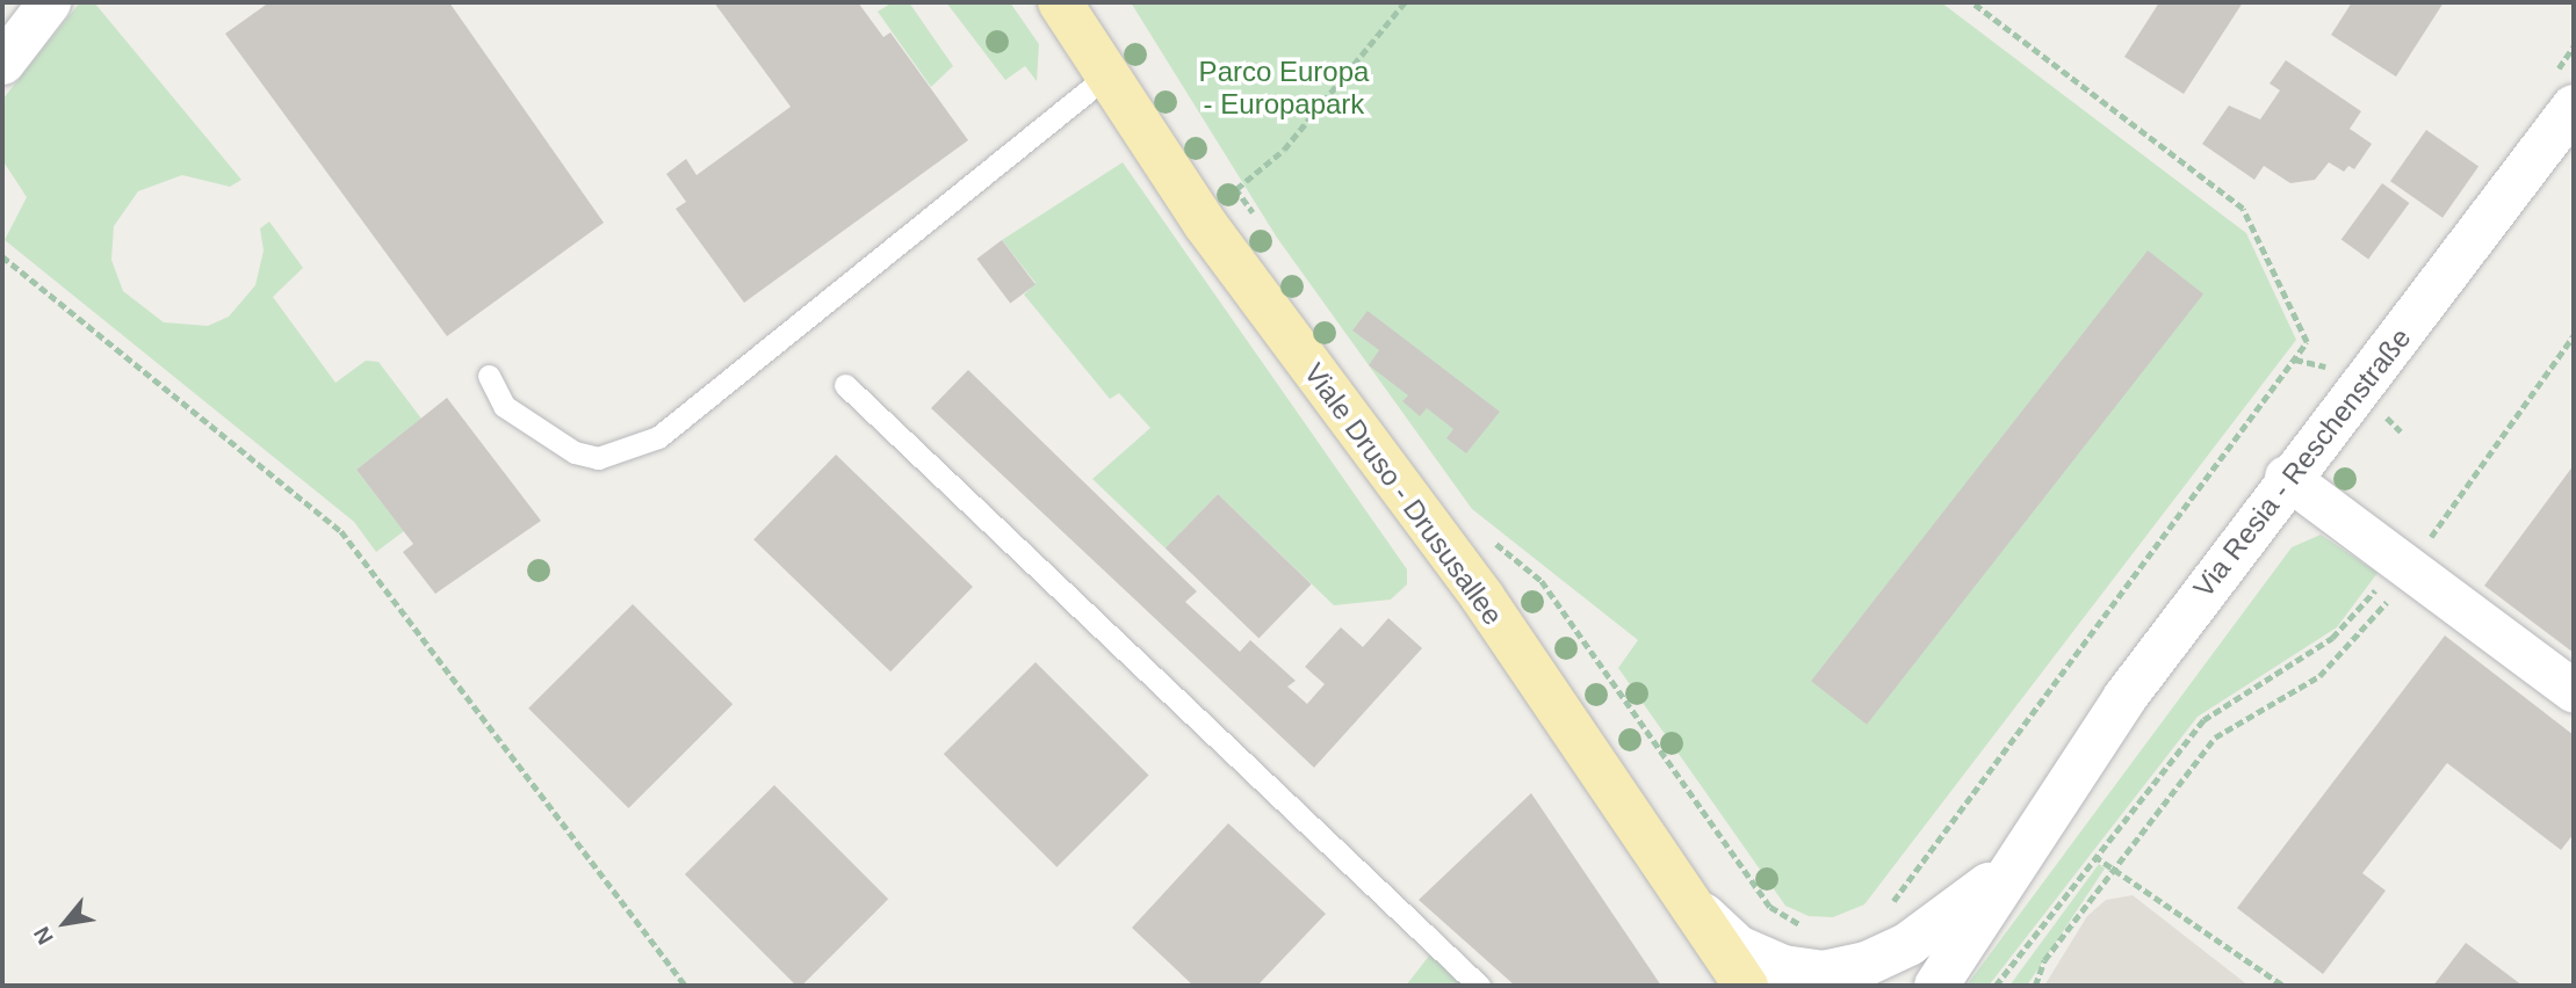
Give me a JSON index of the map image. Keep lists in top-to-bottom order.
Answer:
{
  "streets": {
    "main road": ["Via Resia - Reschenstraße", "Viale Druso - Drususallee"]
  },
  "parks": ["Parco Europa - Europapark"],
  "north": "bottom left"
}
